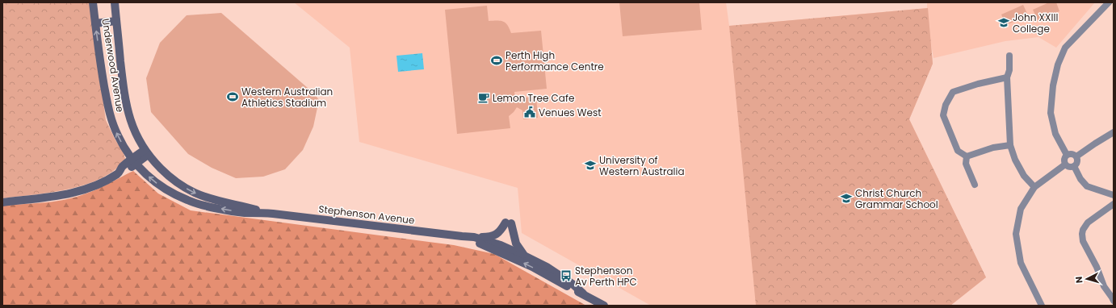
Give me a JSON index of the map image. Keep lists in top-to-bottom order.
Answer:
{
  "streets": {
    "main road": ["Underwood Avenue", "Stephenson Avenue"]
  },
  "crossings": [
    ["Underwood Avenue", "Stephenson Avenue"]
  ],
  "places": {
    "school or university": ["John XXIII College", "University of Western Australia", "Christ Church Grammar School"],
    "sports": ["Perth High Performance Centre", "Western Australian Athletics Stadium"],
    "cafe": ["Lemon Tree Cafe"],
    "public building": ["Venues West"],
    "bus stop": ["Stephenson Av Perth HPC"]
  },
  "north": "left"
}
